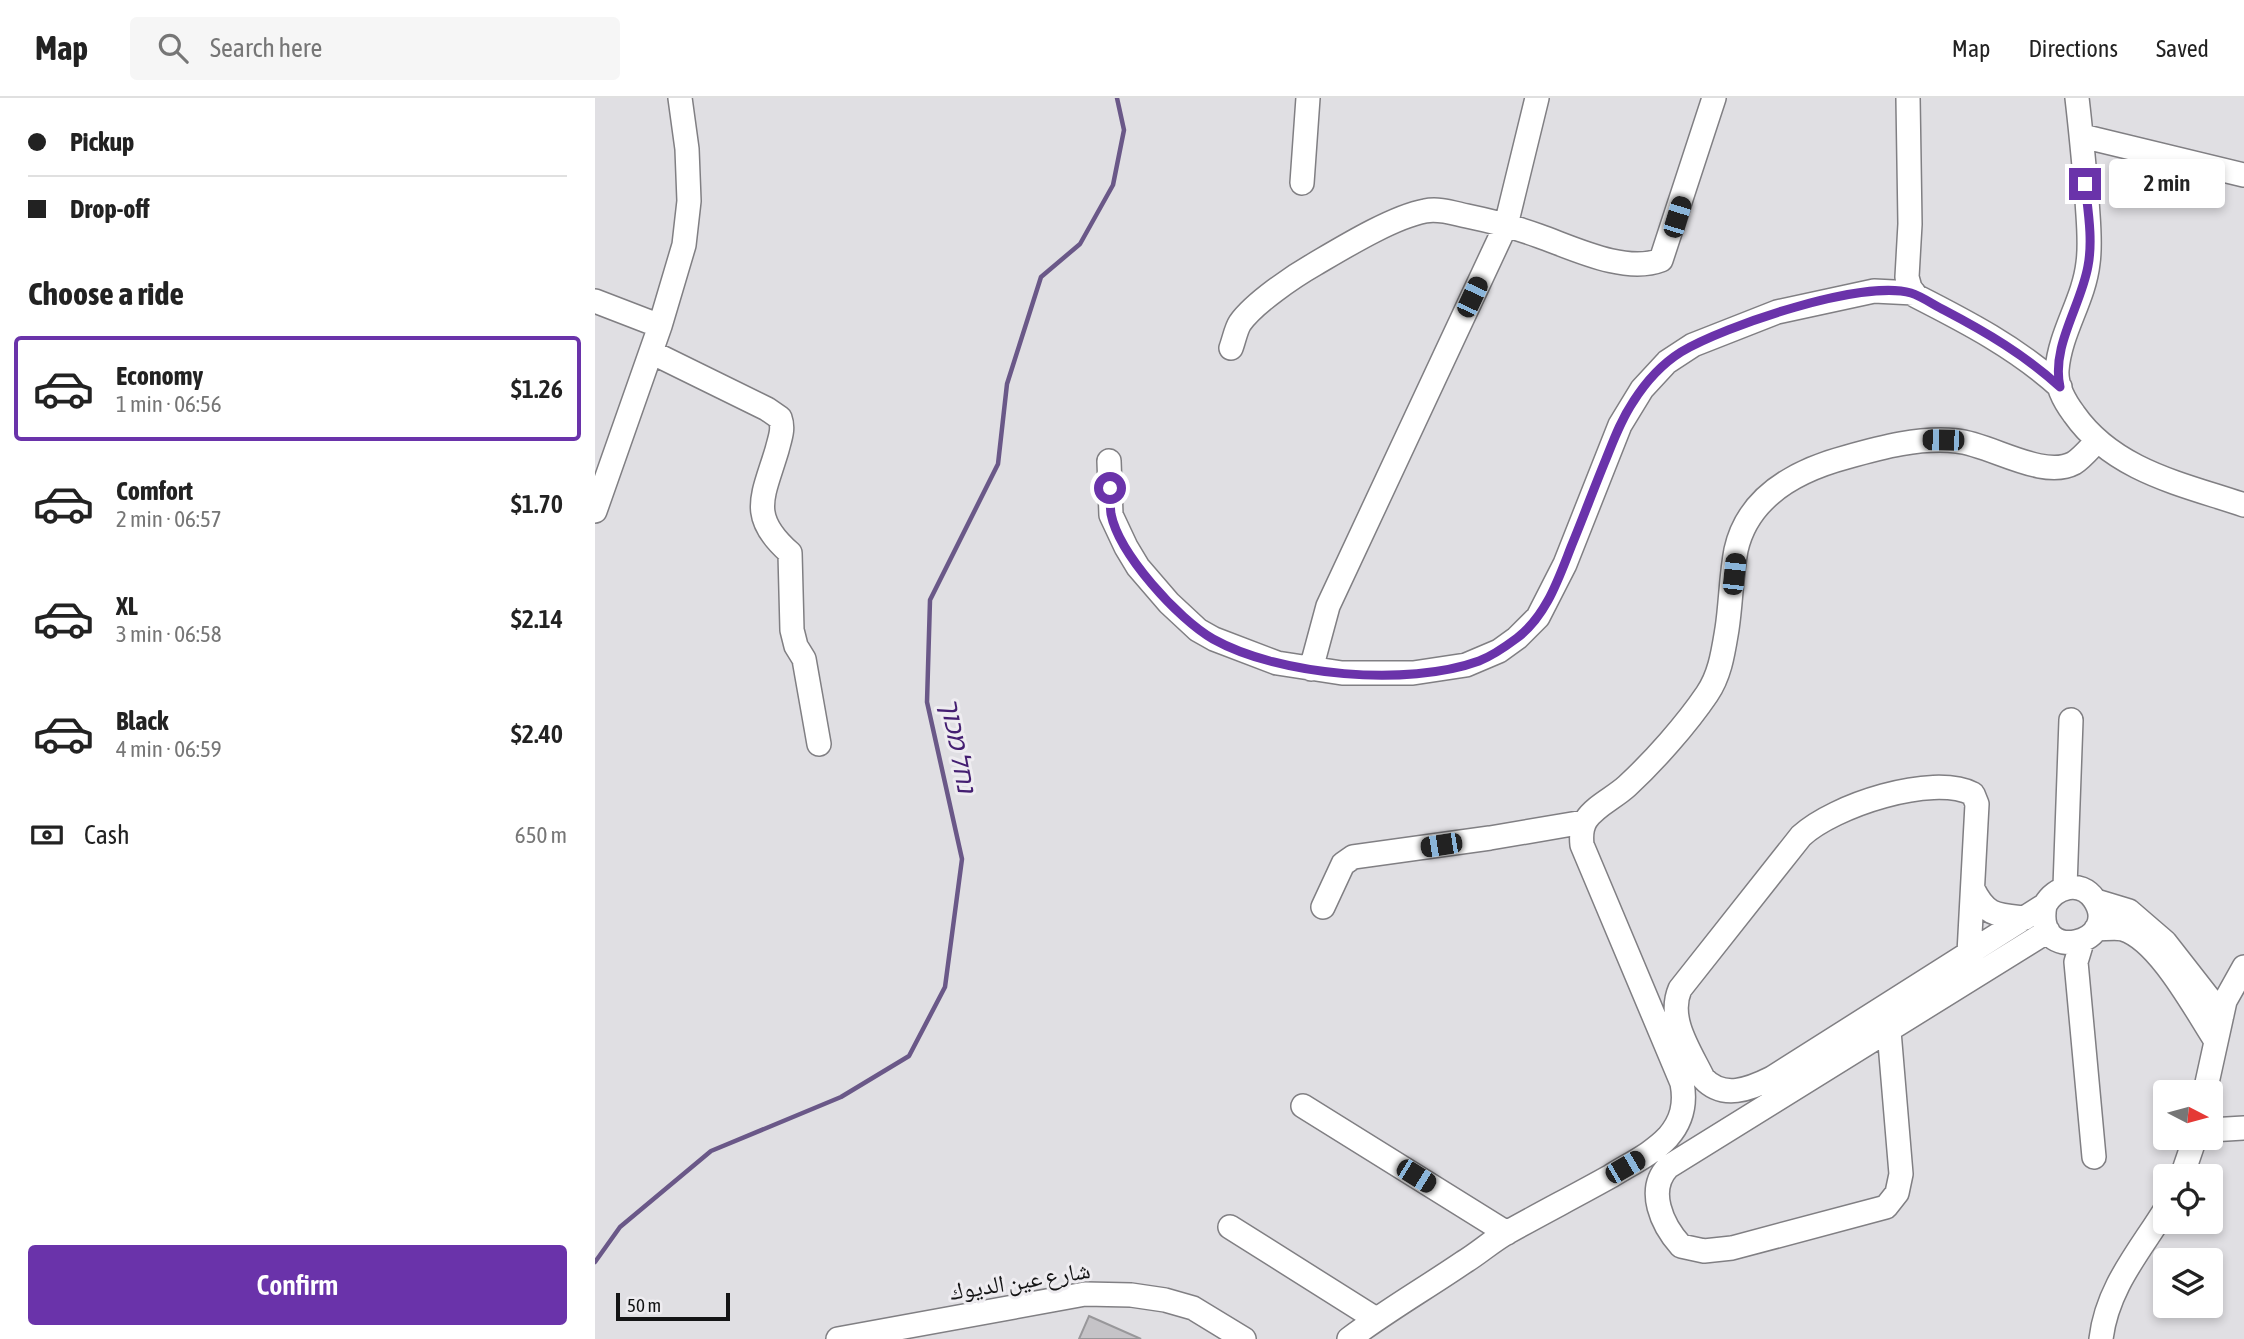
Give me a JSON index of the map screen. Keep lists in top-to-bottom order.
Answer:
{
  "streets": {
    "street": ["شارع عين الديوك"]
  },
  "water": ["נחל מכוך"],
  "scale_bar": "50 m",
  "north": "right",
  "page": {
    "header": "Map",
    "search": "Search here",
    "nav": ["Map", "Directions", "Saved"],
    "banner": ["Pickup", "Drop-off"],
    "bubble": "2 min",
    "heading": "Choose a ride",
    "list": [
      {
        "name": "Economy",
        "note": "1 min · 06:56",
        "value": "$1.26"
      },
      {
        "name": "Comfort",
        "note": "2 min · 06:57",
        "value": "$1.70"
      },
      {
        "name": "XL",
        "note": "3 min · 06:58",
        "value": "$2.14"
      },
      {
        "name": "Black",
        "note": "4 min · 06:59",
        "value": "$2.40"
      }
    ],
    "pay": ["Cash", "650 m"],
    "buttons": "Confirm",
    "scale": "50 m"
  }
}
